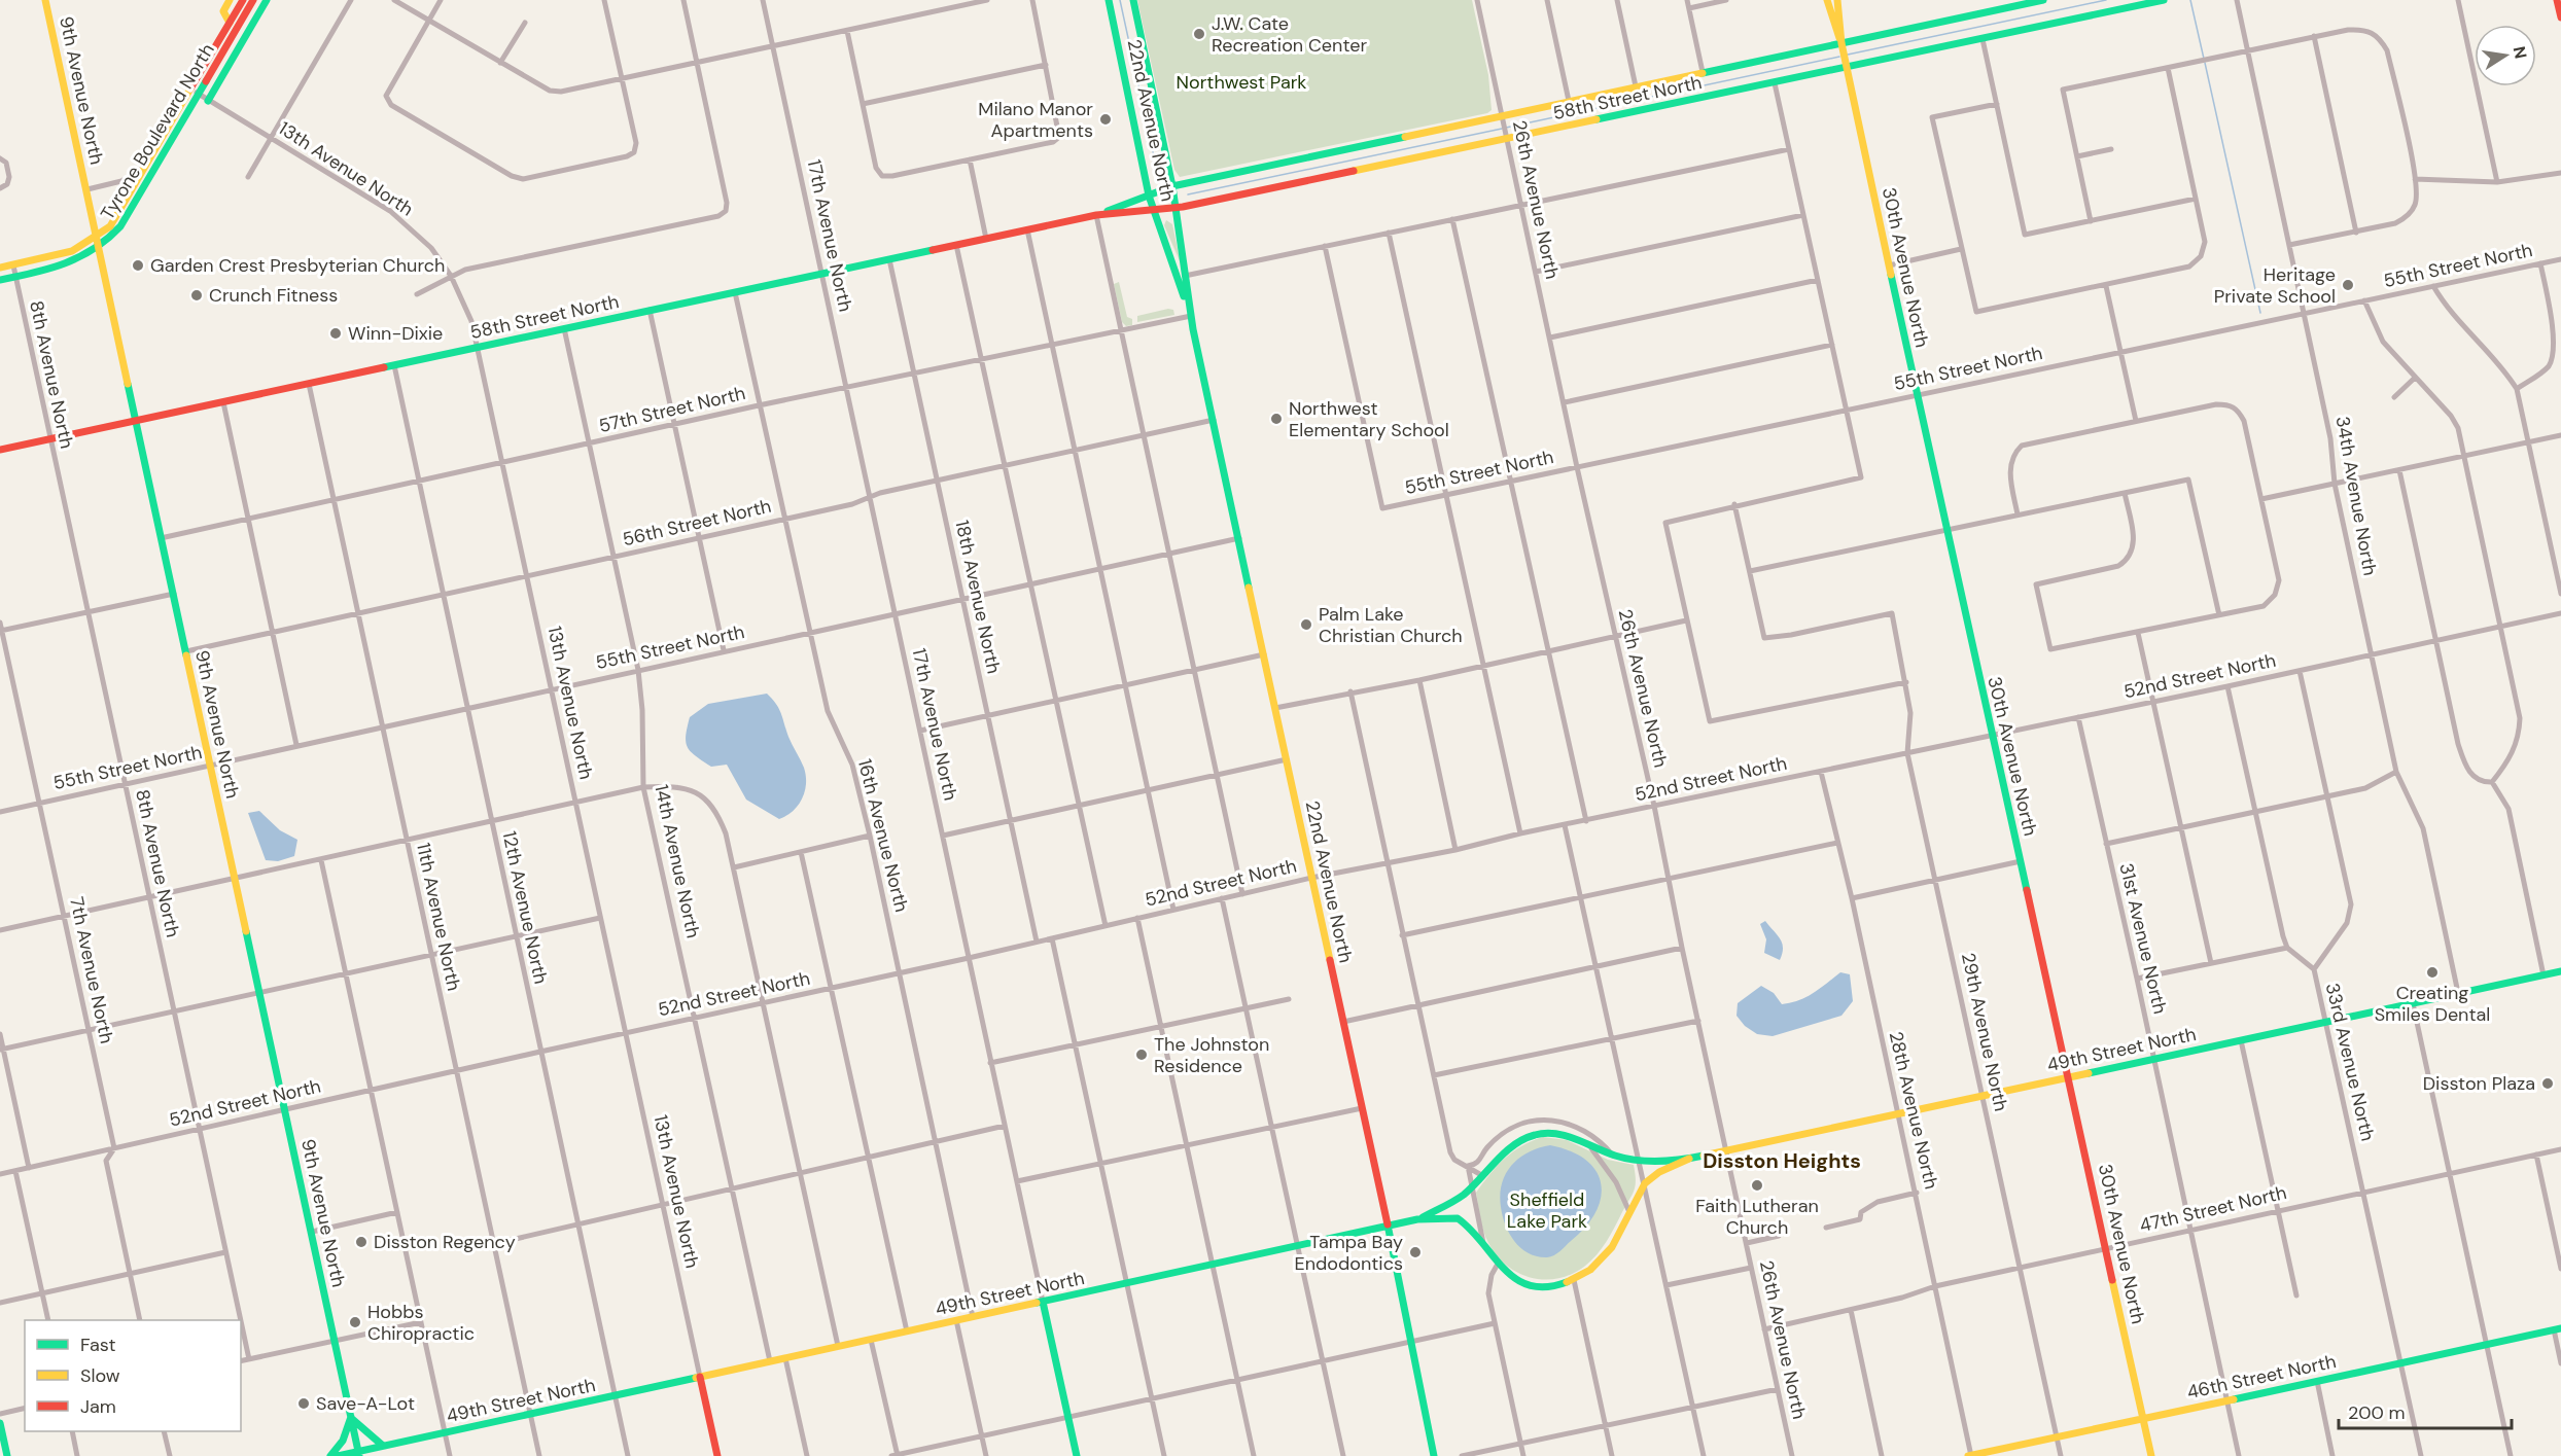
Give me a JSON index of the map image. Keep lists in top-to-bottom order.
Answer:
{
  "streets": {
    "street": [
      "9th Avenue North",
      "58th Street North",
      "22nd Avenue North",
      "Tyrone Boulevard North",
      "13th Avenue North",
      "26th Avenue North",
      "17th Avenue North",
      "55th Street North",
      "30th Avenue North",
      "8th Avenue North",
      "57th Street North",
      "34th Avenue North",
      "56th Street North",
      "18th Avenue North",
      "52nd Street North",
      "16th Avenue North",
      "14th Avenue North",
      "12th Avenue North",
      "11th Avenue North",
      "31st Avenue North",
      "7th Avenue North",
      "29th Avenue North",
      "49th Street North",
      "33rd Avenue North",
      "28th Avenue North",
      "47th Street North",
      "46th Street North"
    ]
  },
  "crossings": [
    ["9th Avenue North", "58th Street North"],
    ["9th Avenue North", "Tyrone Boulevard North"],
    ["9th Avenue North", "55th Street North"],
    ["9th Avenue North", "57th Street North"],
    ["9th Avenue North", "56th Street North"],
    ["9th Avenue North", "52nd Street North"],
    ["9th Avenue North", "49th Street North"],
    ["58th Street North", "22nd Avenue North"],
    ["58th Street North", "13th Avenue North"],
    ["58th Street North", "26th Avenue North"],
    ["58th Street North", "17th Avenue North"],
    ["58th Street North", "30th Avenue North"],
    ["58th Street North", "8th Avenue North"],
    ["58th Street North", "18th Avenue North"],
    ["58th Street North", "16th Avenue North"],
    ["58th Street North", "14th Avenue North"],
    ["58th Street North", "12th Avenue North"],
    ["58th Street North", "11th Avenue North"],
    ["22nd Avenue North", "55th Street North"],
    ["22nd Avenue North", "57th Street North"],
    ["22nd Avenue North", "56th Street North"],
    ["22nd Avenue North", "52nd Street North"],
    ["22nd Avenue North", "49th Street North"],
    ["Tyrone Boulevard North", "13th Avenue North"],
    ["Tyrone Boulevard North", "8th Avenue North"],
    ["13th Avenue North", "55th Street North"],
    ["13th Avenue North", "57th Street North"],
    ["13th Avenue North", "56th Street North"],
    ["13th Avenue North", "52nd Street North"],
    ["13th Avenue North", "49th Street North"],
    ["26th Avenue North", "55th Street North"],
    ["26th Avenue North", "52nd Street North"],
    ["26th Avenue North", "49th Street North"],
    ["26th Avenue North", "47th Street North"],
    ["17th Avenue North", "55th Street North"],
    ["17th Avenue North", "57th Street North"],
    ["17th Avenue North", "56th Street North"],
    ["17th Avenue North", "52nd Street North"],
    ["17th Avenue North", "49th Street North"],
    ["55th Street North", "30th Avenue North"],
    ["55th Street North", "8th Avenue North"],
    ["55th Street North", "34th Avenue North"],
    ["55th Street North", "18th Avenue North"],
    ["55th Street North", "16th Avenue North"],
    ["55th Street North", "14th Avenue North"],
    ["55th Street North", "12th Avenue North"],
    ["55th Street North", "11th Avenue North"],
    ["55th Street North", "7th Avenue North"],
    ["30th Avenue North", "52nd Street North"],
    ["30th Avenue North", "49th Street North"],
    ["30th Avenue North", "47th Street North"],
    ["30th Avenue North", "46th Street North"],
    ["8th Avenue North", "52nd Street North"],
    ["57th Street North", "18th Avenue North"],
    ["57th Street North", "16th Avenue North"],
    ["57th Street North", "14th Avenue North"],
    ["57th Street North", "12th Avenue North"],
    ["57th Street North", "11th Avenue North"],
    ["34th Avenue North", "52nd Street North"],
    ["34th Avenue North", "49th Street North"],
    ["56th Street North", "18th Avenue North"],
    ["56th Street North", "16th Avenue North"],
    ["56th Street North", "14th Avenue North"],
    ["56th Street North", "12th Avenue North"],
    ["56th Street North", "11th Avenue North"],
    ["18th Avenue North", "52nd Street North"],
    ["52nd Street North", "16th Avenue North"],
    ["52nd Street North", "14th Avenue North"],
    ["52nd Street North", "12th Avenue North"],
    ["52nd Street North", "11th Avenue North"],
    ["52nd Street North", "31st Avenue North"],
    ["52nd Street North", "7th Avenue North"],
    ["52nd Street North", "29th Avenue North"],
    ["52nd Street North", "28th Avenue North"],
    ["16th Avenue North", "49th Street North"],
    ["14th Avenue North", "49th Street North"],
    ["12th Avenue North", "49th Street North"],
    ["11th Avenue North", "49th Street North"],
    ["31st Avenue North", "49th Street North"],
    ["31st Avenue North", "47th Street North"],
    ["31st Avenue North", "46th Street North"],
    ["29th Avenue North", "49th Street North"],
    ["29th Avenue North", "47th Street North"],
    ["29th Avenue North", "46th Street North"],
    ["49th Street North", "33rd Avenue North"],
    ["49th Street North", "28th Avenue North"],
    ["33rd Avenue North", "47th Street North"],
    ["33rd Avenue North", "46th Street North"],
    ["28th Avenue North", "47th Street North"],
    ["28th Avenue North", "46th Street North"]
  ],
  "districts": ["Disston Heights"],
  "parks": ["Northwest Park", "Sheffield Lake Park"],
  "places": [
    "J.W. Cate Recreation Center",
    "Milano Manor Apartments",
    "Garden Crest Presbyterian Church",
    "Heritage Private School",
    "Crunch Fitness",
    "Winn-Dixie",
    "Northwest Elementary School",
    "Palm Lake Christian Church",
    "Creating Smiles Dental",
    "The Johnston Residence",
    "Disston Plaza",
    "Faith Lutheran Church",
    "Disston Regency",
    "Tampa Bay Endodontics",
    "Hobbs Chiropractic",
    "Save-A-Lot"
  ],
  "legend": ["Fast", "Slow", "Jam"],
  "scale_bar": "200 m",
  "north": "right"
}
